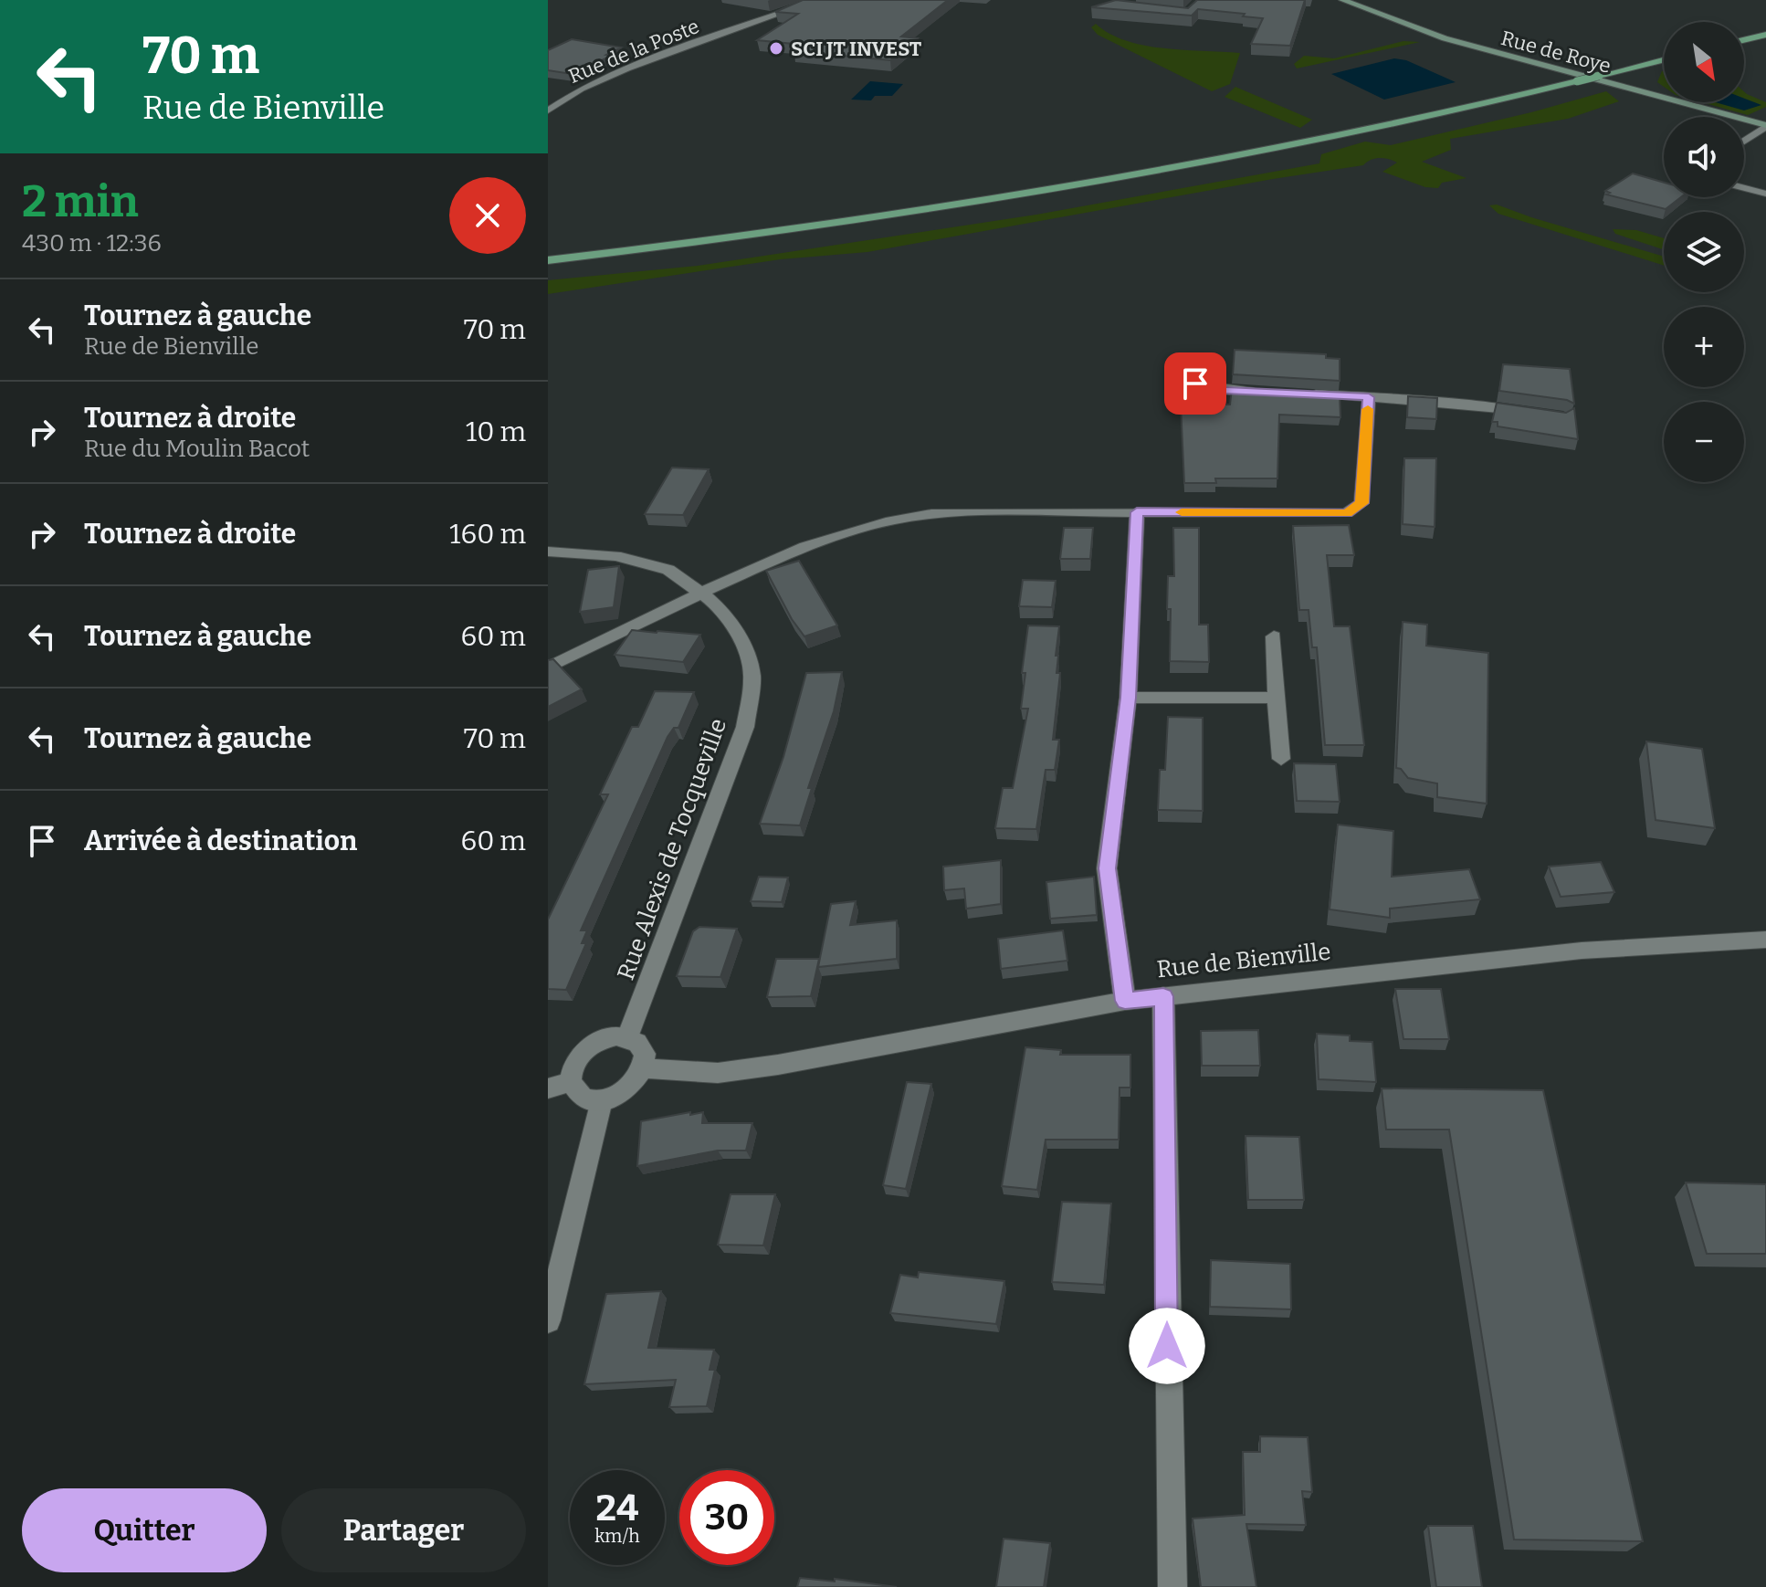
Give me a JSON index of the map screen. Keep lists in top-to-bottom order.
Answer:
{
  "streets": {
    "main road": ["Rue de Roye"],
    "street": ["Rue de la Poste", "Rue Alexis de Tocqueville", "Rue de Bienville"]
  },
  "crossings": [
    ["Rue Alexis de Tocqueville", "Rue de Bienville"]
  ],
  "places": ["SCI JT INVEST"],
  "north": "bottom right",
  "page": {
    "turn": ["70 m", "Rue de Bienville"],
    "map_buttons": ["+", "−"],
    "heading": ["2 min", "430 m · 12:36"],
    "list": [
      {
        "name": "Tournez à gauche",
        "note": "Rue de Bienville",
        "value": "70 m"
      },
      {
        "name": "Tournez à droite",
        "note": "Rue du Moulin Bacot",
        "value": "10 m"
      },
      {
        "name": "Tournez à droite",
        "value": "160 m"
      },
      {
        "name": "Tournez à gauche",
        "value": "60 m"
      },
      {
        "name": "Tournez à gauche",
        "value": "70 m"
      },
      {
        "name": "Arrivée à destination",
        "value": "60 m"
      }
    ],
    "speed": "24 km/h",
    "limit": "30",
    "buttons": ["Quitter", "Partager"]
  }
}
